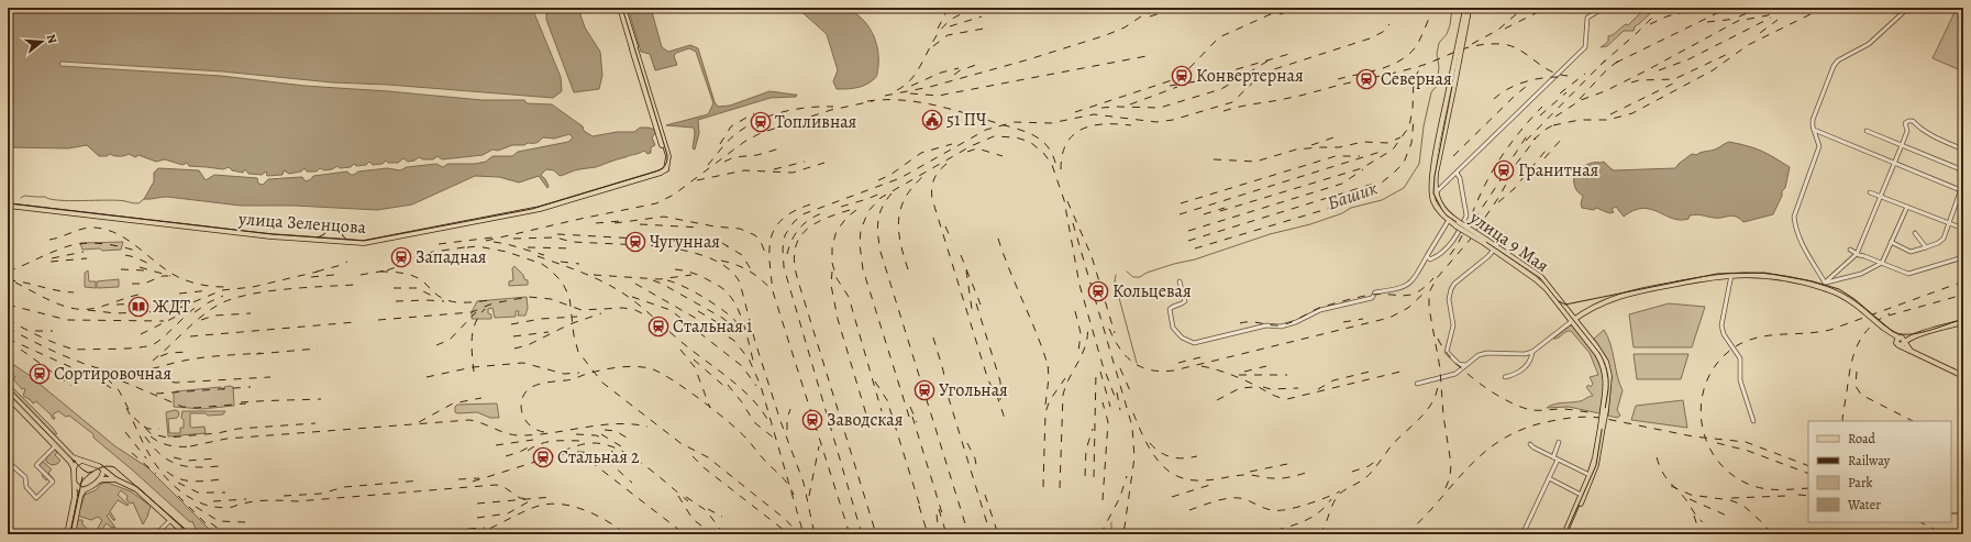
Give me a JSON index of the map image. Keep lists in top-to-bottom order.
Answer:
{
  "streets": {
    "main road": ["улица Зеленцова", "улица 9 Мая"]
  },
  "water": ["Башик"],
  "places": {
    "station": [
      "Конвертерная",
      "Северная",
      "Топливная",
      "Гранитная",
      "Чугунная",
      "Западная",
      "Кольцевая",
      "Стальная 1",
      "Сортировочная",
      "Угольная",
      "Заводская",
      "Стальная 2"
    ],
    "public building": ["51 ПЧ"],
    "library": ["ЖДТ"]
  },
  "legend": [
    "Road",
    "Railway",
    "Park",
    "Water"
  ],
  "north": "right"
}
